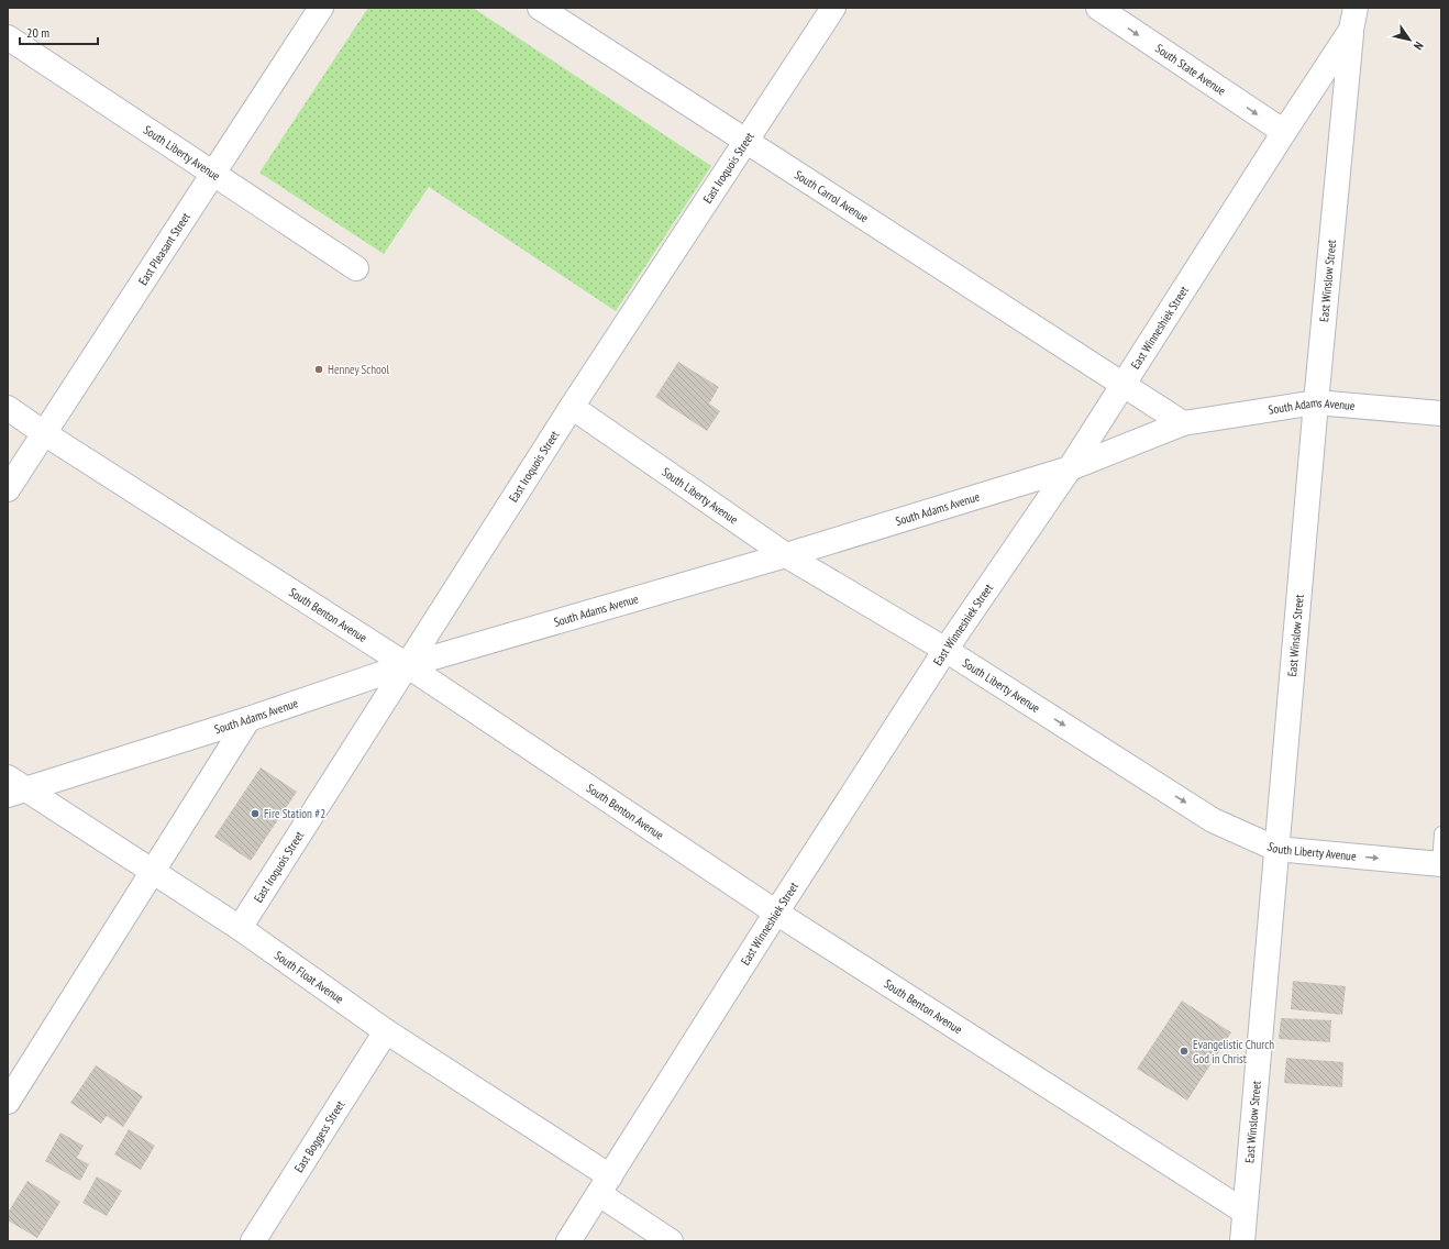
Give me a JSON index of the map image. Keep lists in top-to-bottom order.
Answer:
{
  "streets": {
    "street": [
      "South State Avenue",
      "South Liberty Avenue",
      "East Iroquois Street",
      "South Carrol Avenue",
      "East Pleasant Street",
      "East Winslow Street",
      "East Winneshiek Street",
      "South Adams Avenue",
      "South Benton Avenue",
      "South Float Avenue",
      "East Boggess Street"
    ]
  },
  "crossings": [
    ["South State Avenue", "East Winneshiek Street"],
    ["South Liberty Avenue", "East Iroquois Street"],
    ["South Liberty Avenue", "East Pleasant Street"],
    ["South Liberty Avenue", "East Winslow Street"],
    ["South Liberty Avenue", "East Winneshiek Street"],
    ["South Liberty Avenue", "South Adams Avenue"],
    ["East Iroquois Street", "South Carrol Avenue"],
    ["East Iroquois Street", "South Adams Avenue"],
    ["East Iroquois Street", "South Benton Avenue"],
    ["East Iroquois Street", "South Float Avenue"],
    ["South Carrol Avenue", "East Winneshiek Street"],
    ["East Pleasant Street", "South Benton Avenue"],
    ["East Winslow Street", "East Winneshiek Street"],
    ["East Winslow Street", "South Adams Avenue"],
    ["East Winslow Street", "South Benton Avenue"],
    ["East Winneshiek Street", "South Adams Avenue"],
    ["East Winneshiek Street", "South Benton Avenue"],
    ["East Winneshiek Street", "South Float Avenue"],
    ["South Adams Avenue", "South Benton Avenue"],
    ["South Adams Avenue", "South Float Avenue"],
    ["South Float Avenue", "East Boggess Street"]
  ],
  "one_way": ["South State Avenue", "South Liberty Avenue"],
  "places": ["Henney School", "Fire Station #2", "Evangelistic Church God in Christ"],
  "scale_bar": "20 m",
  "north": "bottom right"
}
